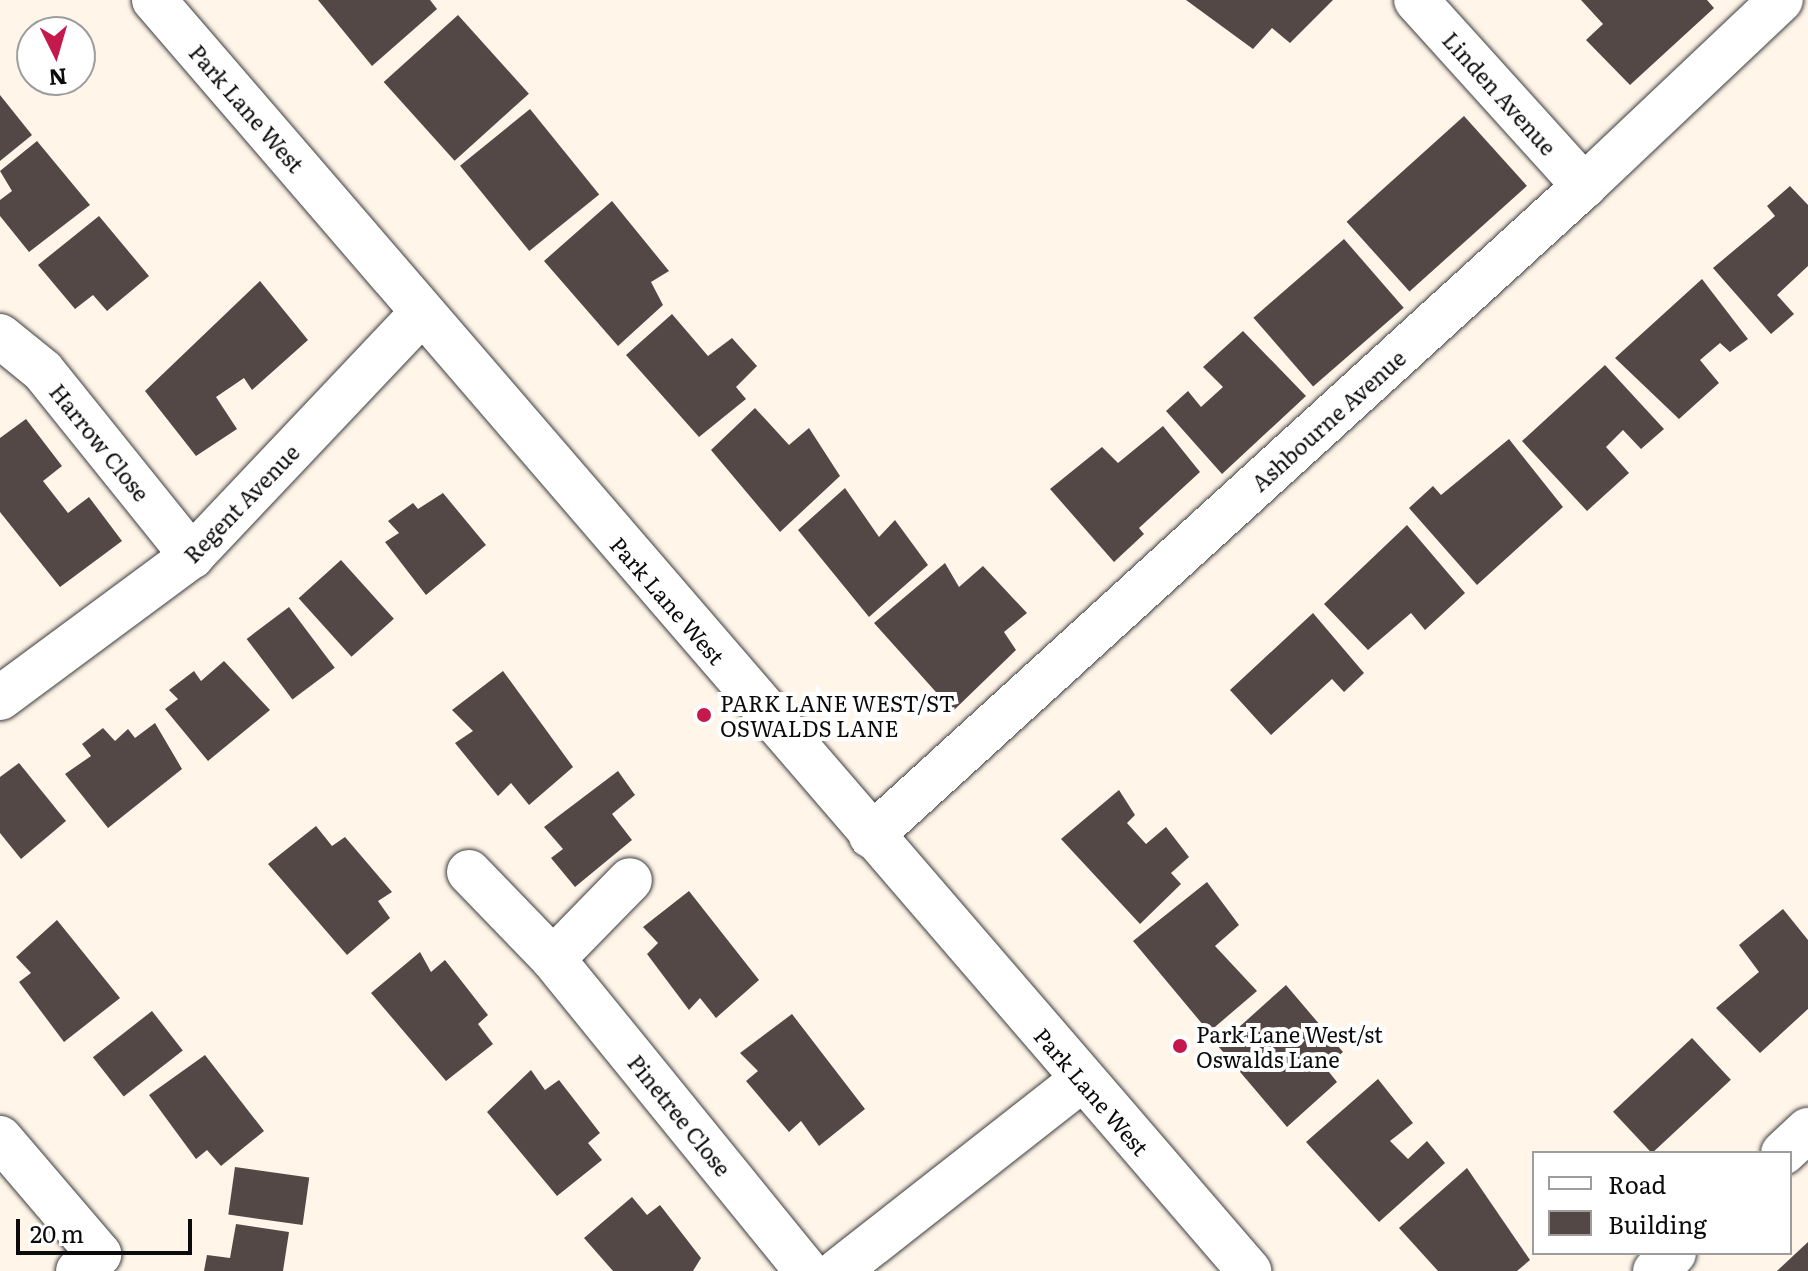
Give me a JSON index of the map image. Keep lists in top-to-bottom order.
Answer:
{
  "streets": {
    "street": [
      "Linden Avenue",
      "Park Lane West",
      "Ashbourne Avenue",
      "Harrow Close",
      "Regent Avenue",
      "Pinetree Close"
    ]
  },
  "crossings": [
    ["Linden Avenue", "Ashbourne Avenue"],
    ["Park Lane West", "Ashbourne Avenue"],
    ["Park Lane West", "Regent Avenue"],
    ["Harrow Close", "Regent Avenue"]
  ],
  "places": ["PARK LANE WEST/ST OSWALDS LANE", "Park Lane West/st Oswalds Lane"],
  "legend": ["Road", "Building"],
  "scale_bar": "20 m",
  "north": "bottom"
}
